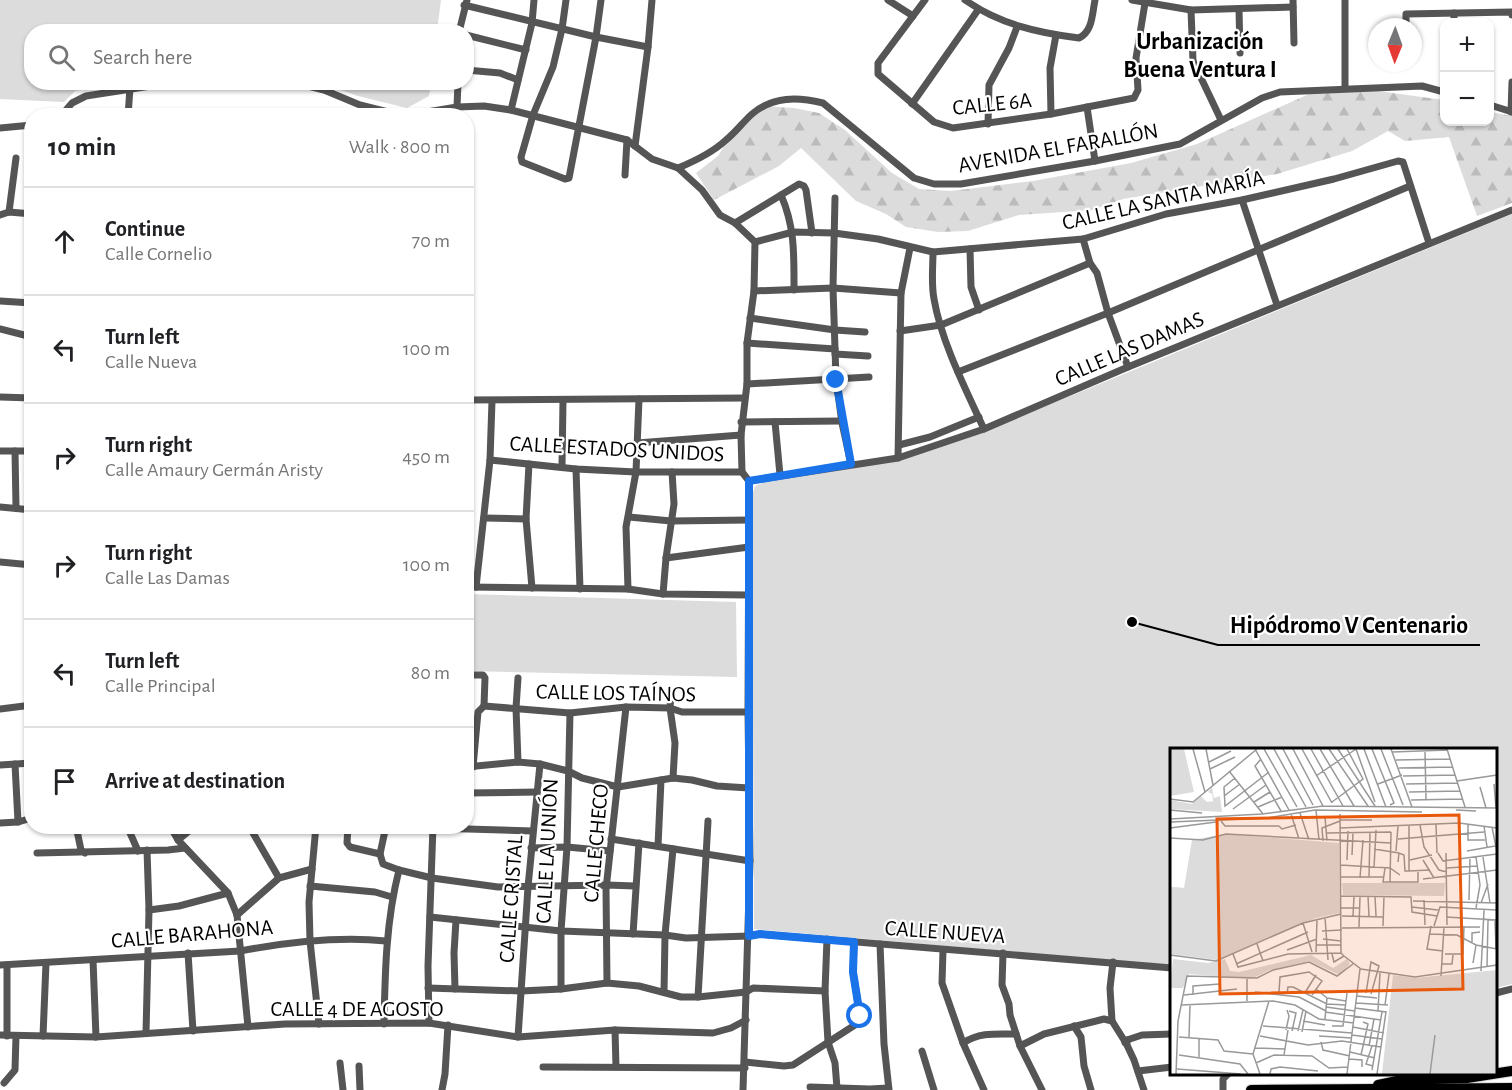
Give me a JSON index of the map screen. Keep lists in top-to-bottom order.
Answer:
{
  "streets": {
    "street": [
      "CALLE 6A",
      "AVENIDA EL FARALLÓN",
      "CALLE LA SANTA MARÍA",
      "CALLE LAS DAMAS",
      "CALLE ESTADOS UNIDOS",
      "CALLE LOS TAÍNOS",
      "CALLE CHECO",
      "CALLE LA UNIÓN",
      "CALLE CRISTAL",
      "CALLE NUEVA",
      "CALLE BARAHONA",
      "CALLE 4 DE AGOSTO"
    ]
  },
  "crossings": [
    ["CALLE LOS TAÍNOS", "CALLE CHECO"],
    ["CALLE LOS TAÍNOS", "CALLE LA UNIÓN"],
    ["CALLE CHECO", "CALLE NUEVA"],
    ["CALLE LA UNIÓN", "CALLE NUEVA"],
    ["CALLE CRISTAL", "CALLE NUEVA"],
    ["CALLE CRISTAL", "CALLE 4 DE AGOSTO"]
  ],
  "districts": ["Urbanización Buena Ventura I"],
  "places": ["Hipódromo V Centenario"],
  "north": "bottom",
  "page": {
    "map_buttons": ["+", "−"],
    "search": "Search here",
    "heading": ["10 min", "Walk · 800 m"],
    "list": [
      ["Continue", "Calle Cornelio", "70 m"],
      ["Turn left", "Calle Nueva", "100 m"],
      ["Turn right", "Calle Amaury Germán Aristy", "450 m"],
      ["Turn right", "Calle Las Damas", "100 m"],
      ["Turn left", "Calle Principal", "80 m"],
      "Arrive at destination"
    ]
  }
}
